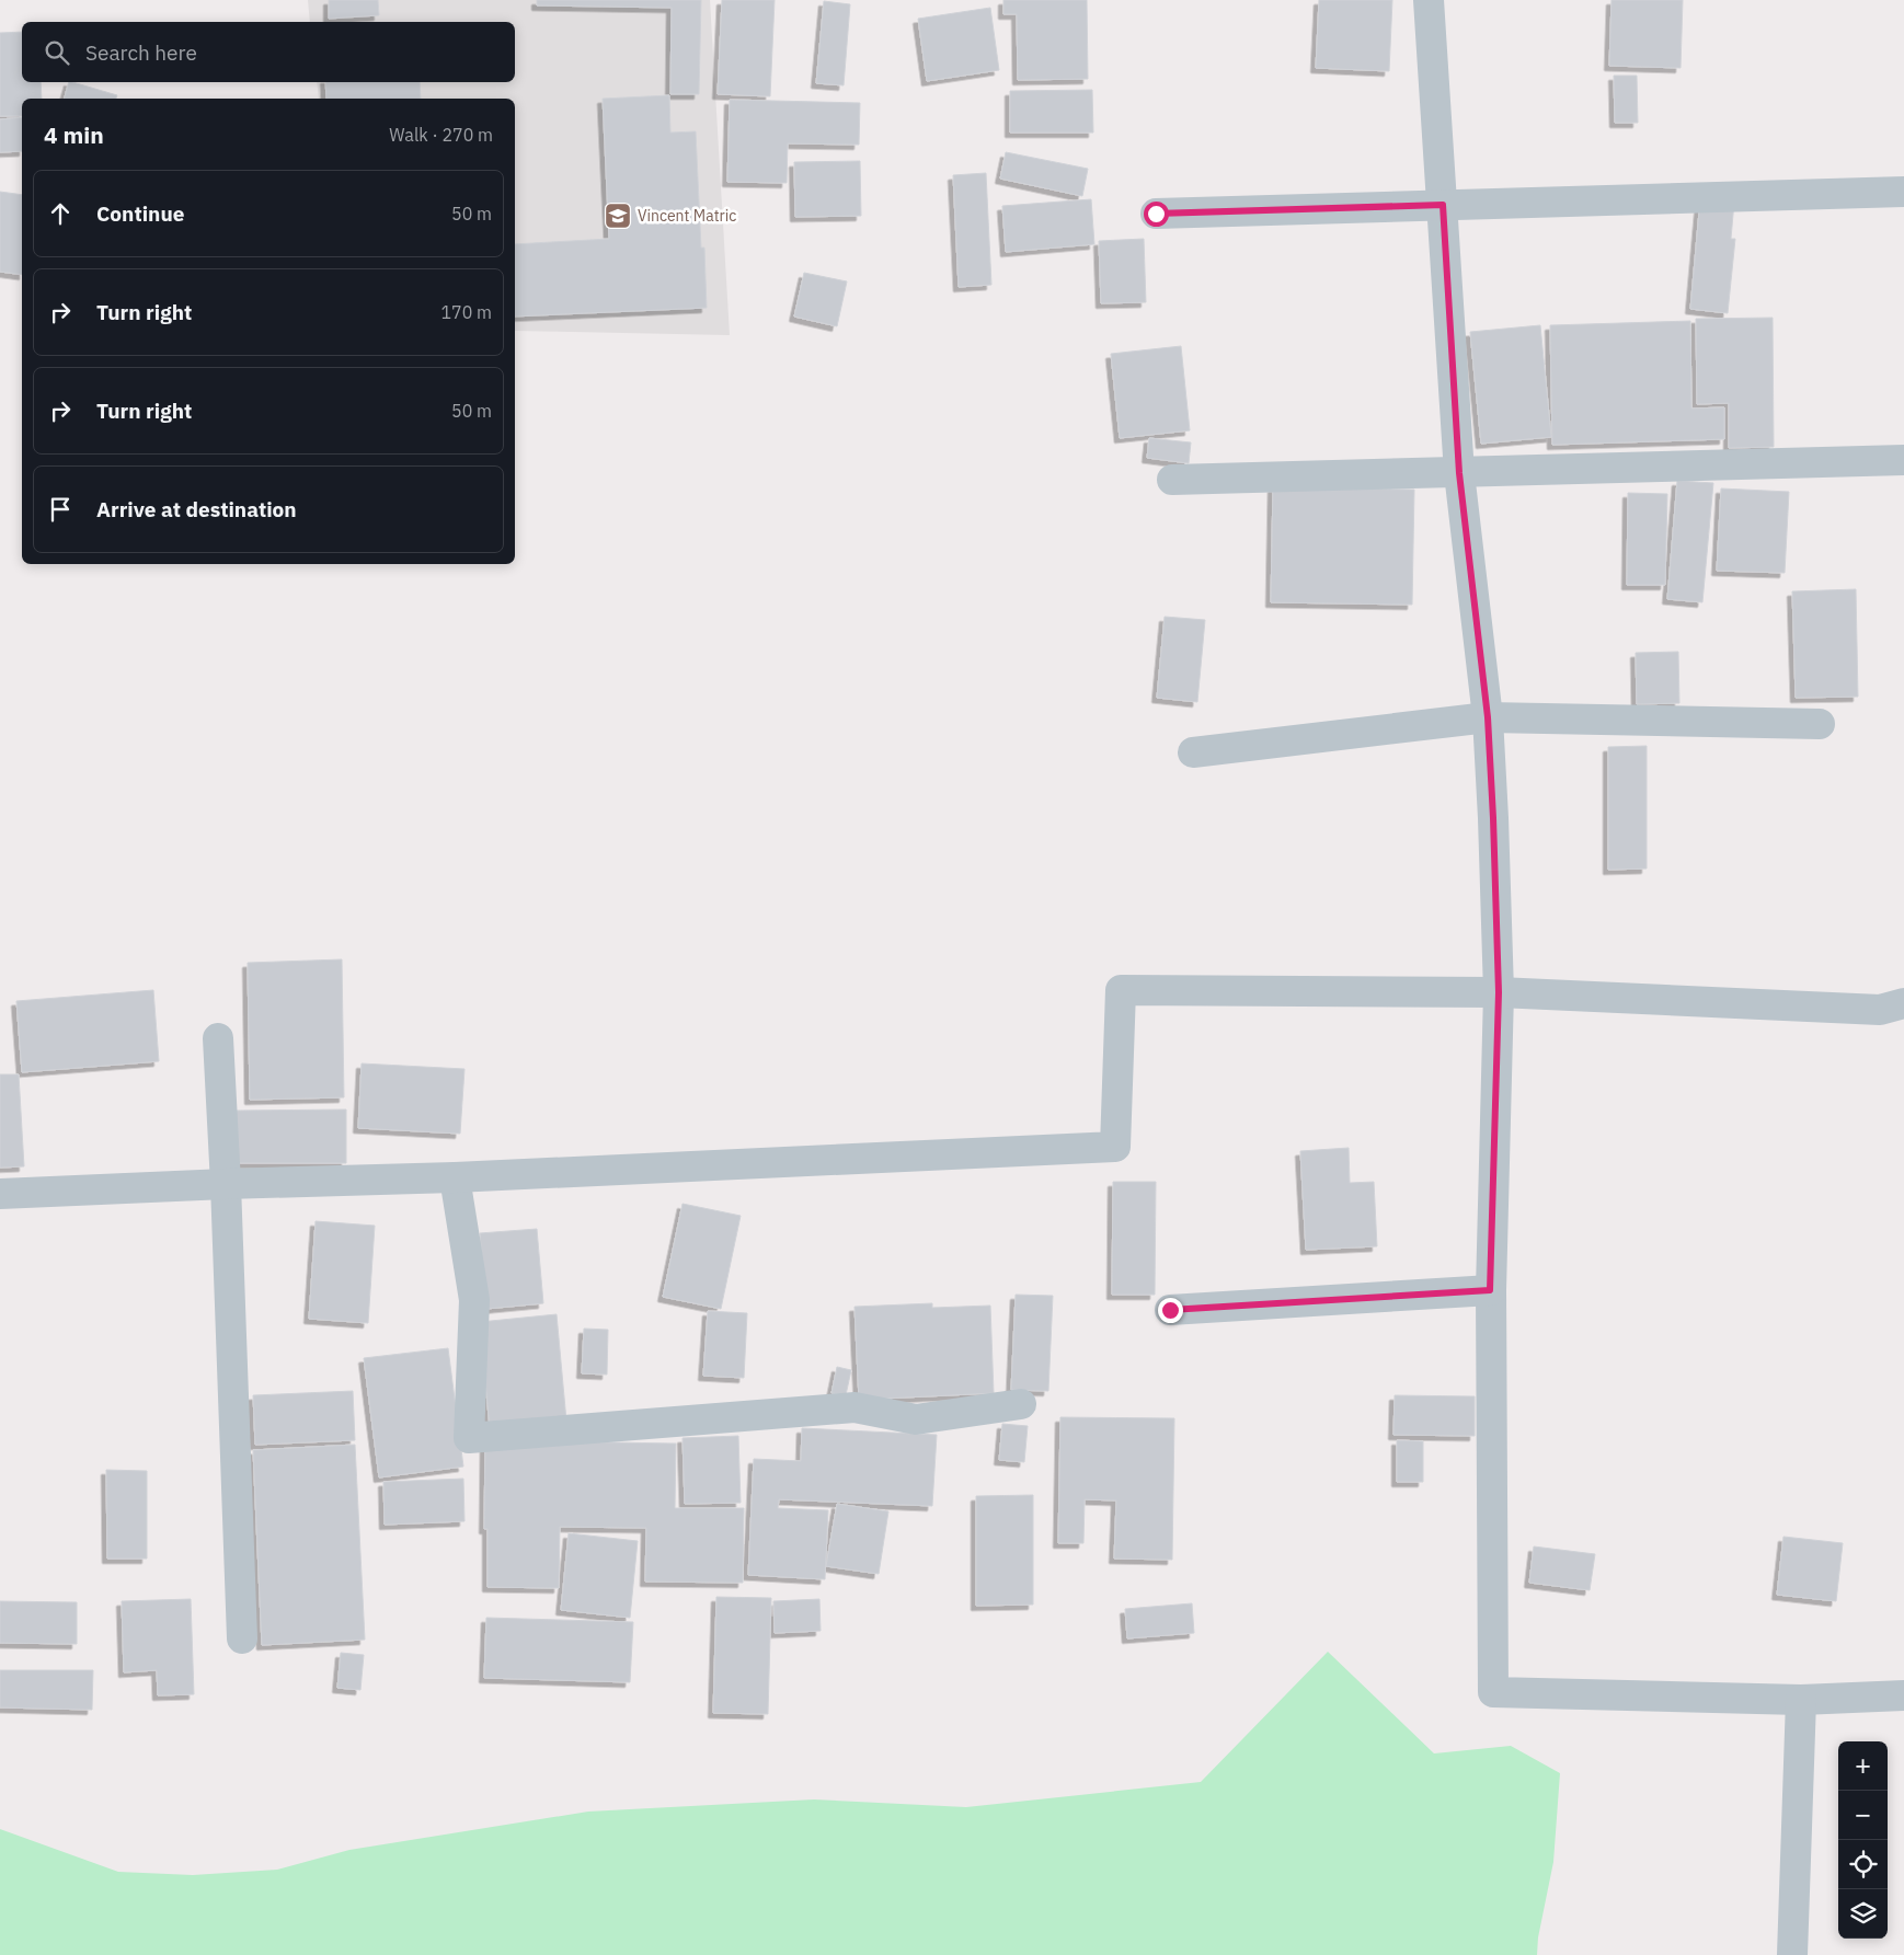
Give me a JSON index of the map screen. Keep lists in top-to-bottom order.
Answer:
{
  "places": {
    "school or university": ["Vincent Matric"]
  },
  "page": {
    "search": "Search here",
    "heading": ["4 min", "Walk · 270 m"],
    "list": [
      ["Continue", "50 m"],
      ["Turn right", "170 m"],
      ["Turn right", "50 m"],
      "Arrive at destination"
    ],
    "map_buttons": ["+", "−"]
  }
}
